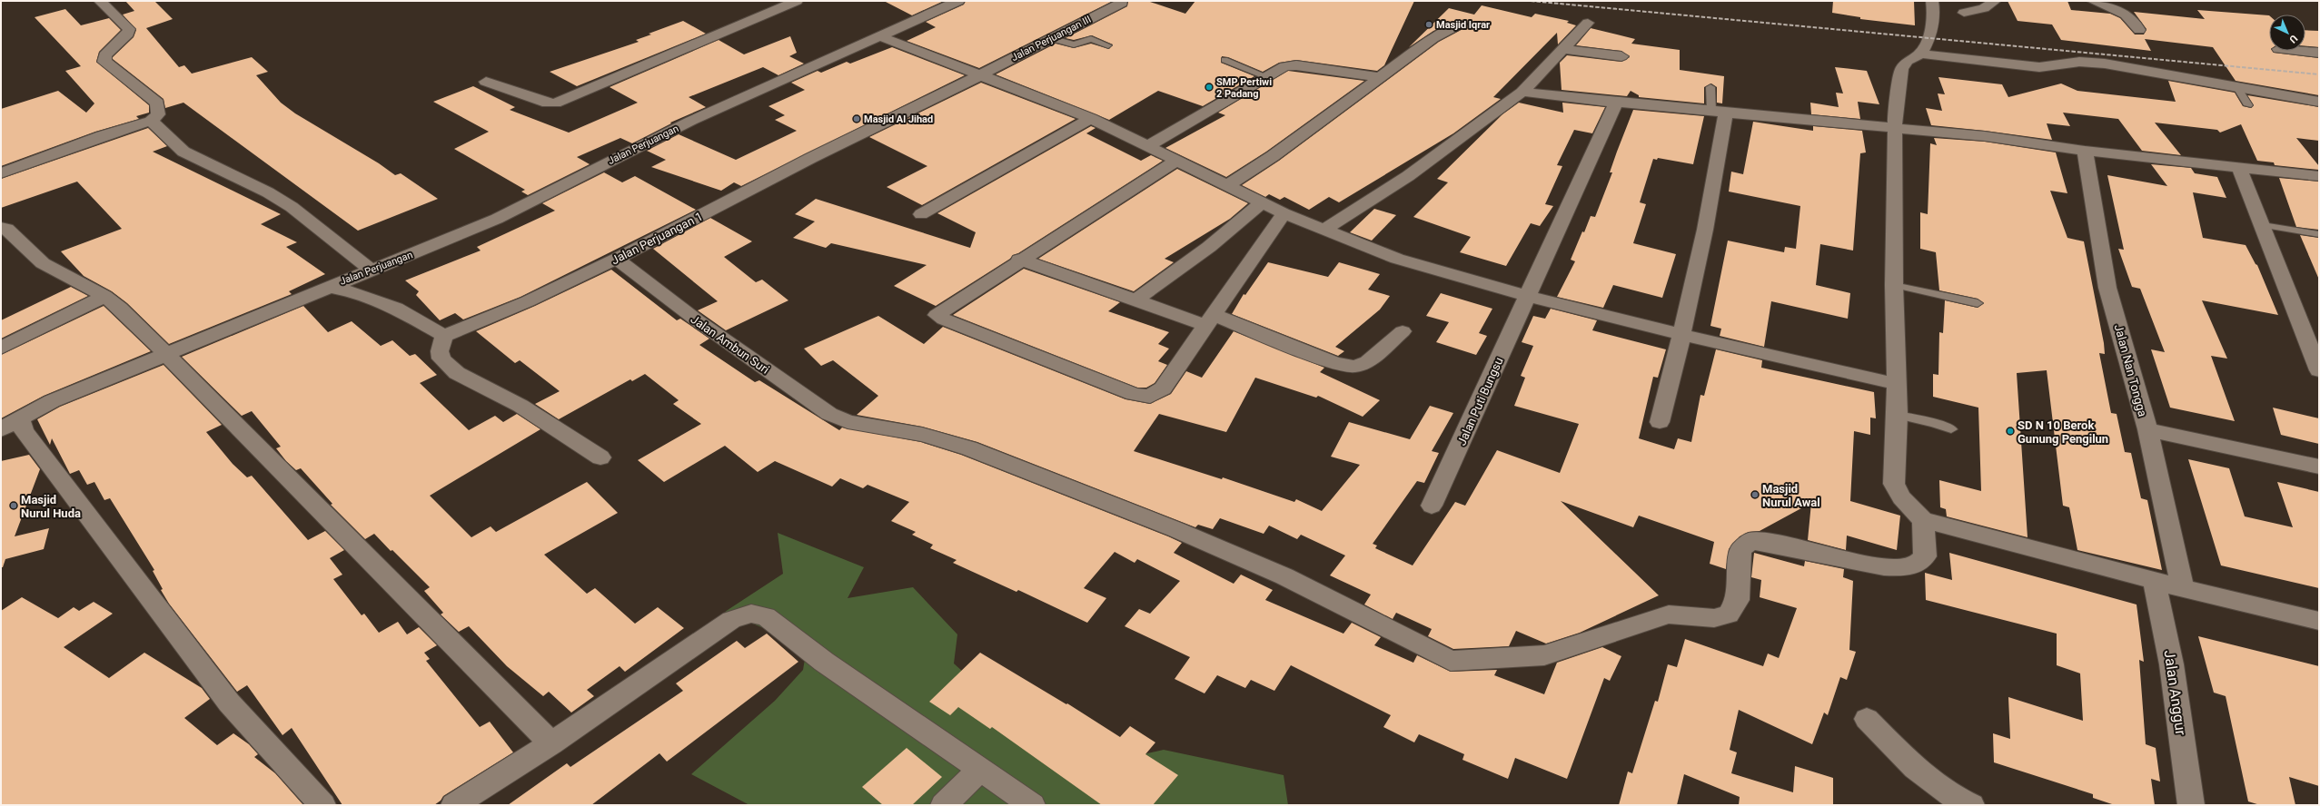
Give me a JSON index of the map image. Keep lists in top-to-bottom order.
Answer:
{
  "streets": {
    "street": [
      "Jalan Perjuangan III",
      "Jalan Perjuangan",
      "Jalan Perjuangan 1",
      "Jalan Ambun Suri",
      "Jalan Nan Tongga",
      "Jalan Puti Bungsu",
      "Jalan Anggur"
    ]
  },
  "crossings": [
    ["Jalan Perjuangan III", "Jalan Perjuangan 1"],
    ["Jalan Perjuangan 1", "Jalan Ambun Suri"]
  ],
  "places": [
    "Masjid Iqrar",
    "SMP Pertiwi 2 Padang",
    "Masjid Al Jihad",
    "SD N 10 Berok Gunung Pengilun",
    "Masjid Nurul Awal",
    "Masjid Nurul Huda"
  ],
  "north": "bottom right"
}
